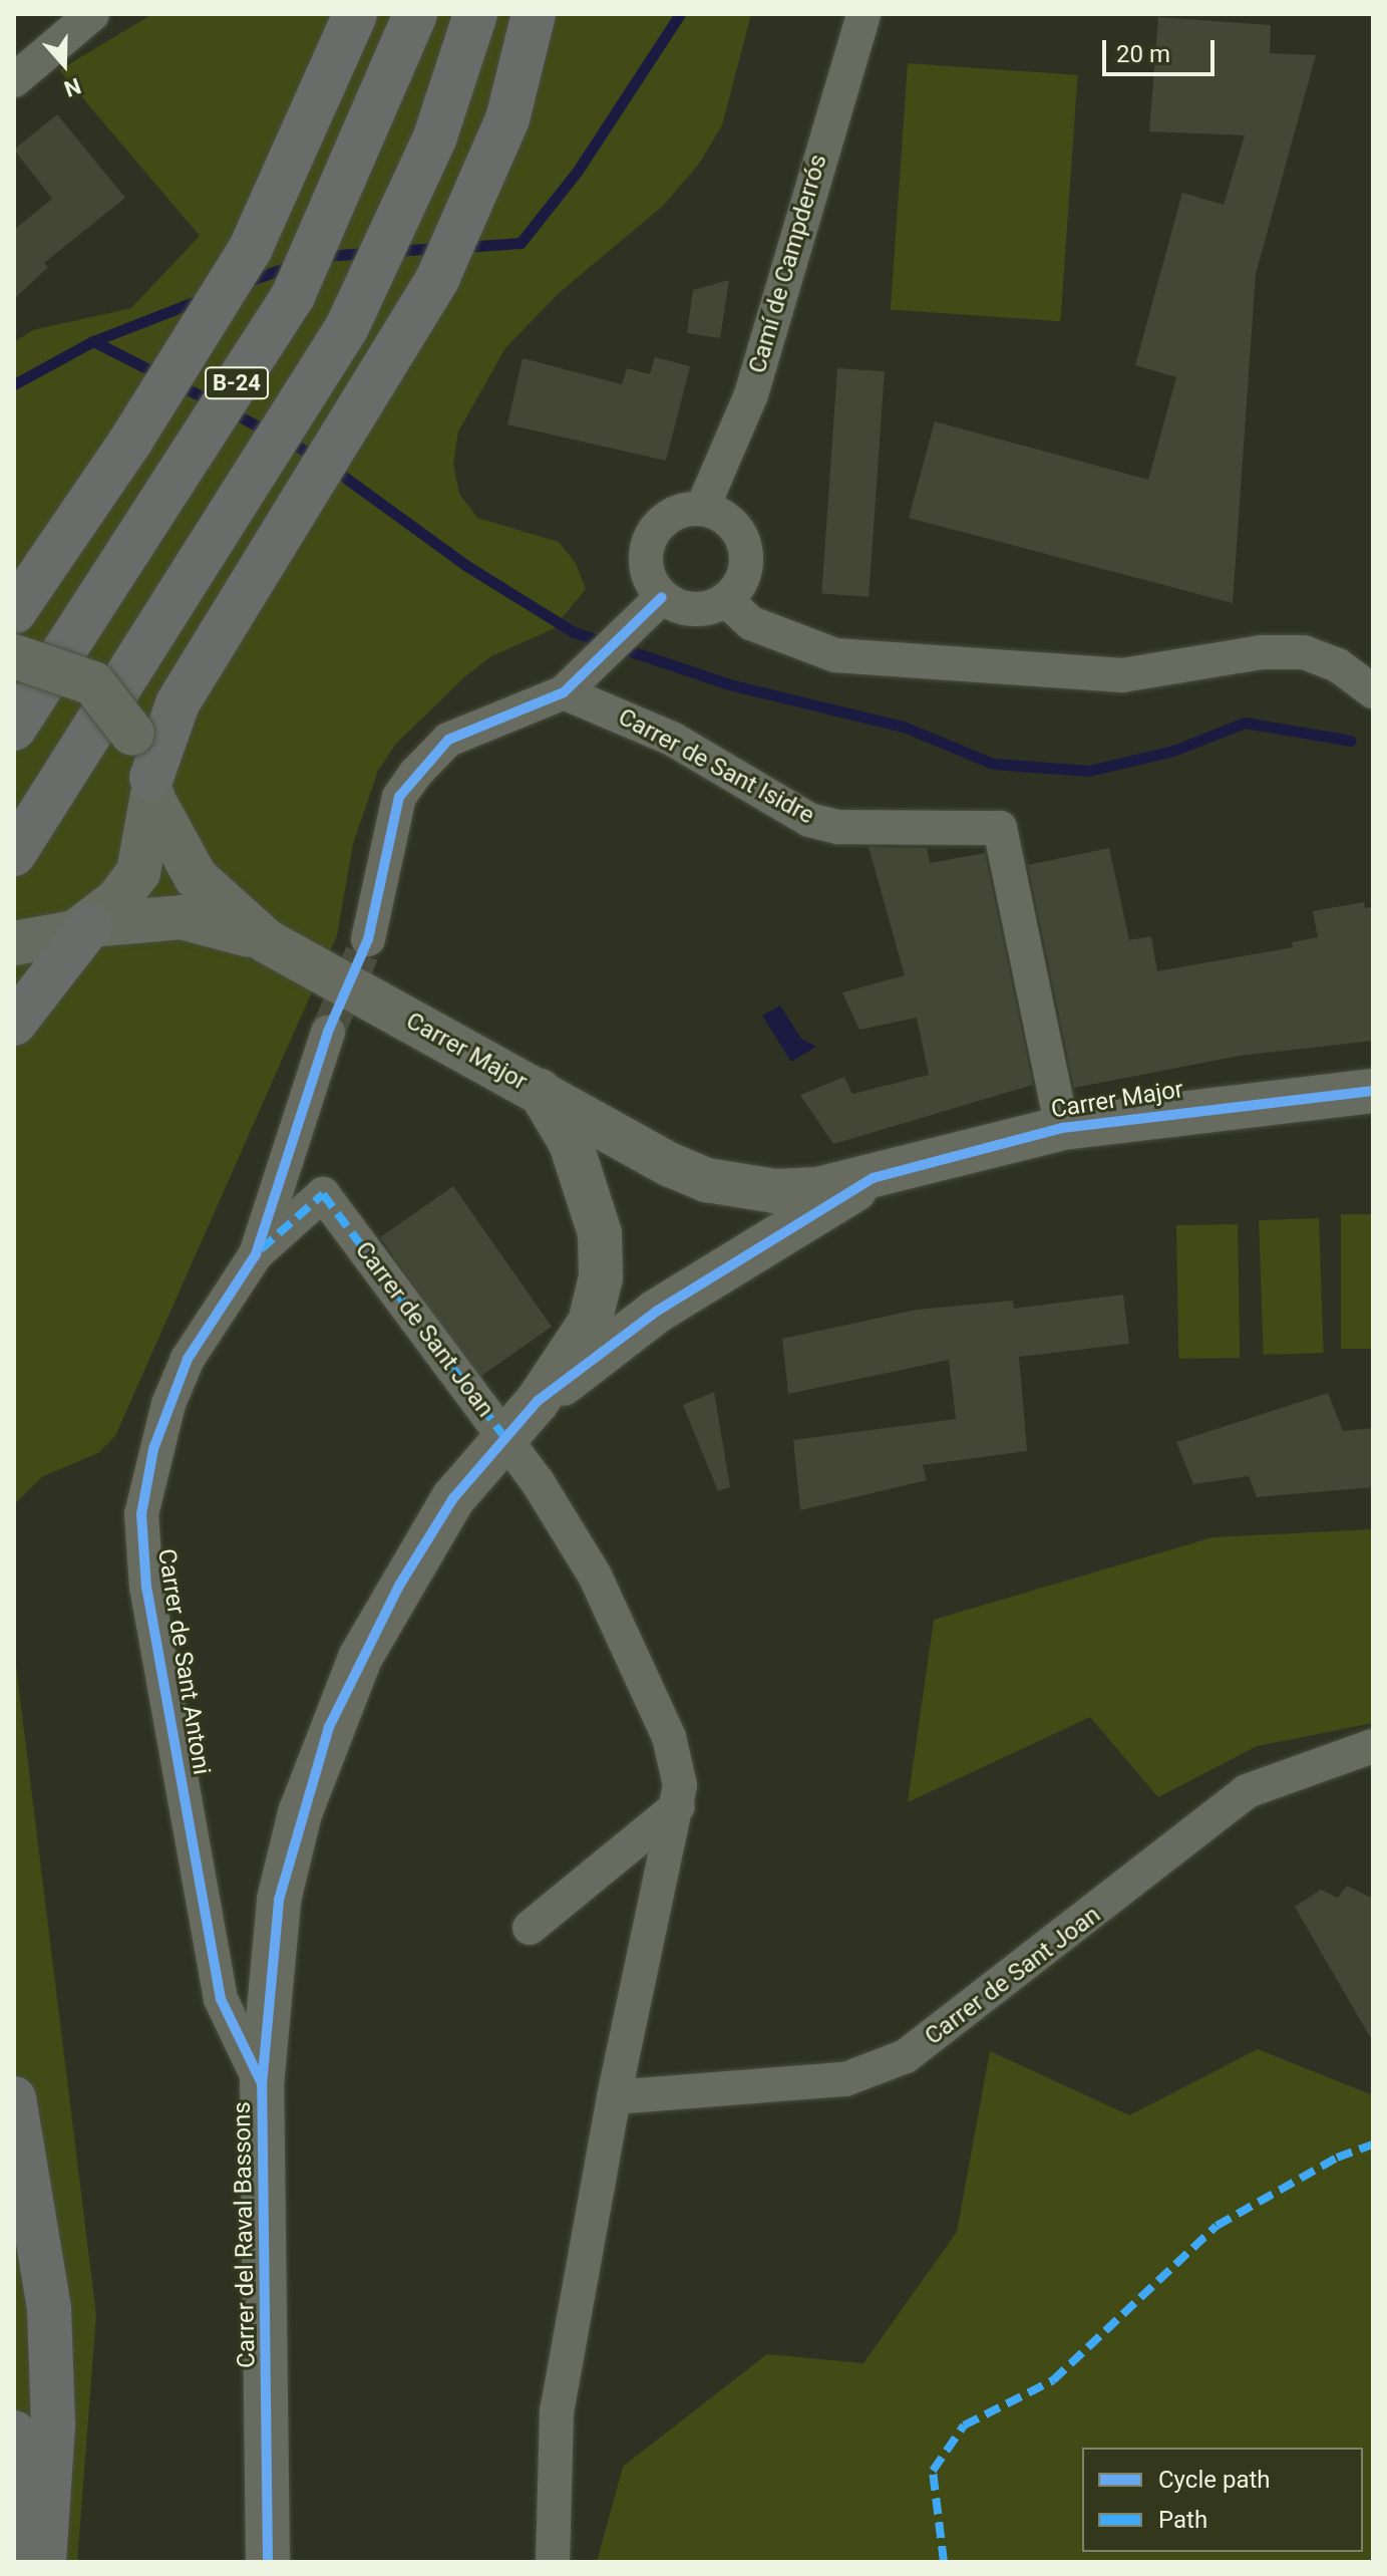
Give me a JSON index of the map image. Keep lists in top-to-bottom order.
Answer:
{
  "streets": {
    "highway": ["B-24"],
    "street": [
      "Camí de Campderrós",
      "Carrer de Sant Isidre",
      "Carrer Major",
      "Carrer de Sant Joan",
      "Carrer de Sant Antoni",
      "Carrer del Raval Bassons"
    ]
  },
  "crossings": [
    ["Carrer de Sant Isidre", "Carrer Major"],
    ["Carrer de Sant Joan", "Carrer de Sant Antoni"],
    ["Carrer de Sant Joan", "Carrer del Raval Bassons"],
    ["Carrer de Sant Antoni", "Carrer del Raval Bassons"]
  ],
  "legend": ["Cycle path", "Path"],
  "scale_bar": "20 m",
  "north": "bottom"
}
